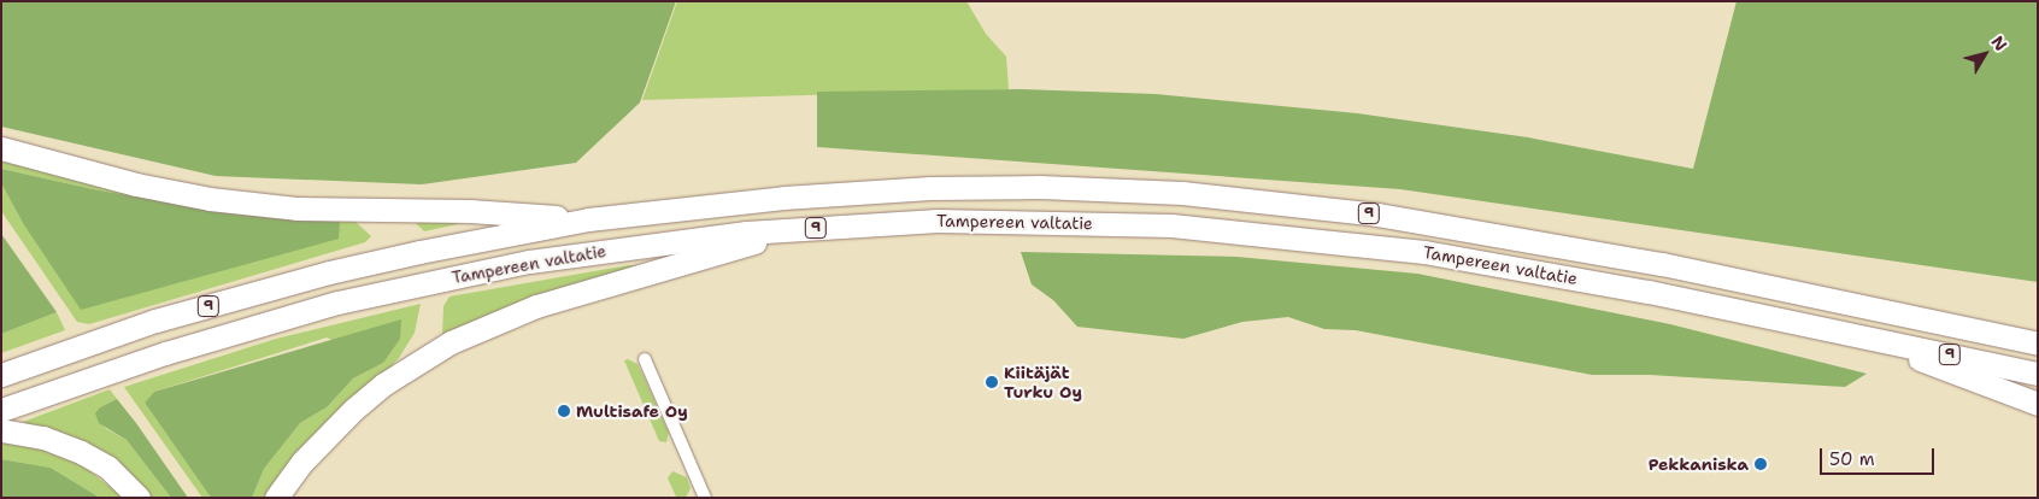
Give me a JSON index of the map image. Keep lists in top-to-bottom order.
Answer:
{
  "streets": {
    "highway": ["9", "Tampereen valtatie"]
  },
  "places": ["Kiitäjät Turku Oy", "Multisafe Oy", "Pekkaniska"],
  "scale_bar": "50 m",
  "north": "top right"
}
